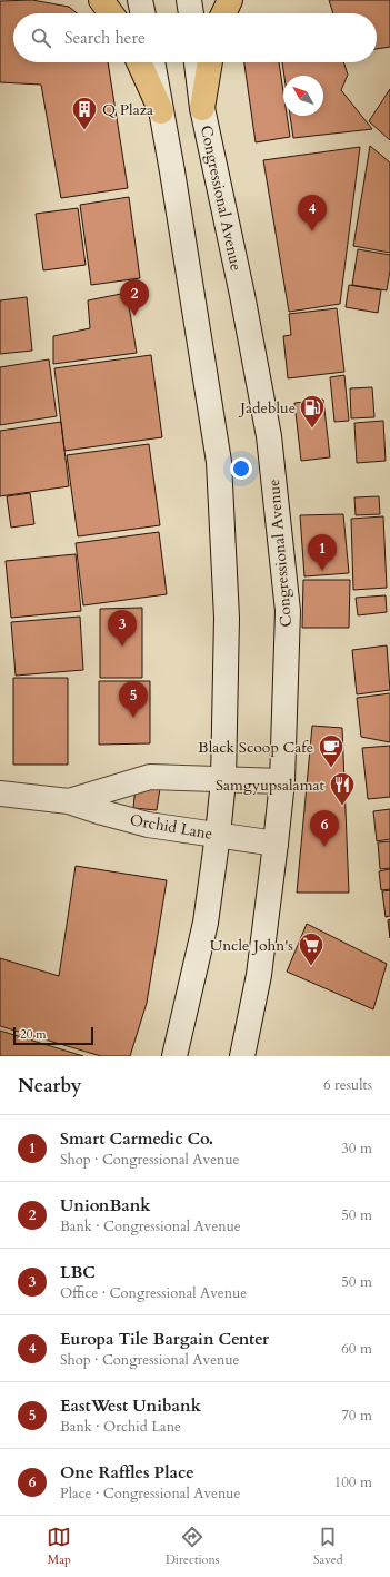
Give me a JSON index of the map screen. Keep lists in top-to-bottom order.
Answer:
{
  "streets": {
    "main road": ["Congressional Avenue", "Orchid Lane"]
  },
  "crossings": [
    ["Congressional Avenue", "Orchid Lane"]
  ],
  "places": {
    "building": ["Q Plaza"],
    "fuel station": ["Jadeblue"],
    "cafe": ["Black Scoop Cafe"],
    "restaurant": ["Samgyupsalamat"],
    "supermarket": ["Uncle John's"]
  },
  "scale_bar": "20 m",
  "north": "top left",
  "page": {
    "search": "Search here",
    "pins": [
      "4",
      "2",
      "1",
      "3",
      "5",
      "6"
    ],
    "scale": "20 m",
    "heading": ["Nearby", "6 results"],
    "list": [
      {
        "mark": "1",
        "name": "Smart Carmedic Co.",
        "note": "Shop · Congressional Avenue",
        "value": "30 m"
      },
      {
        "mark": "2",
        "name": "UnionBank",
        "note": "Bank · Congressional Avenue",
        "value": "50 m"
      },
      {
        "mark": "3",
        "name": "LBC",
        "note": "Office · Congressional Avenue",
        "value": "50 m"
      },
      {
        "mark": "4",
        "name": "Europa Tile Bargain Center",
        "note": "Shop · Congressional Avenue",
        "value": "60 m"
      },
      {
        "mark": "5",
        "name": "EastWest Unibank",
        "note": "Bank · Orchid Lane",
        "value": "70 m"
      },
      {
        "mark": "6",
        "name": "One Raffles Place",
        "note": "Place · Congressional Avenue",
        "value": "100 m"
      }
    ],
    "nav": ["Map", "Directions", "Saved"]
  }
}
